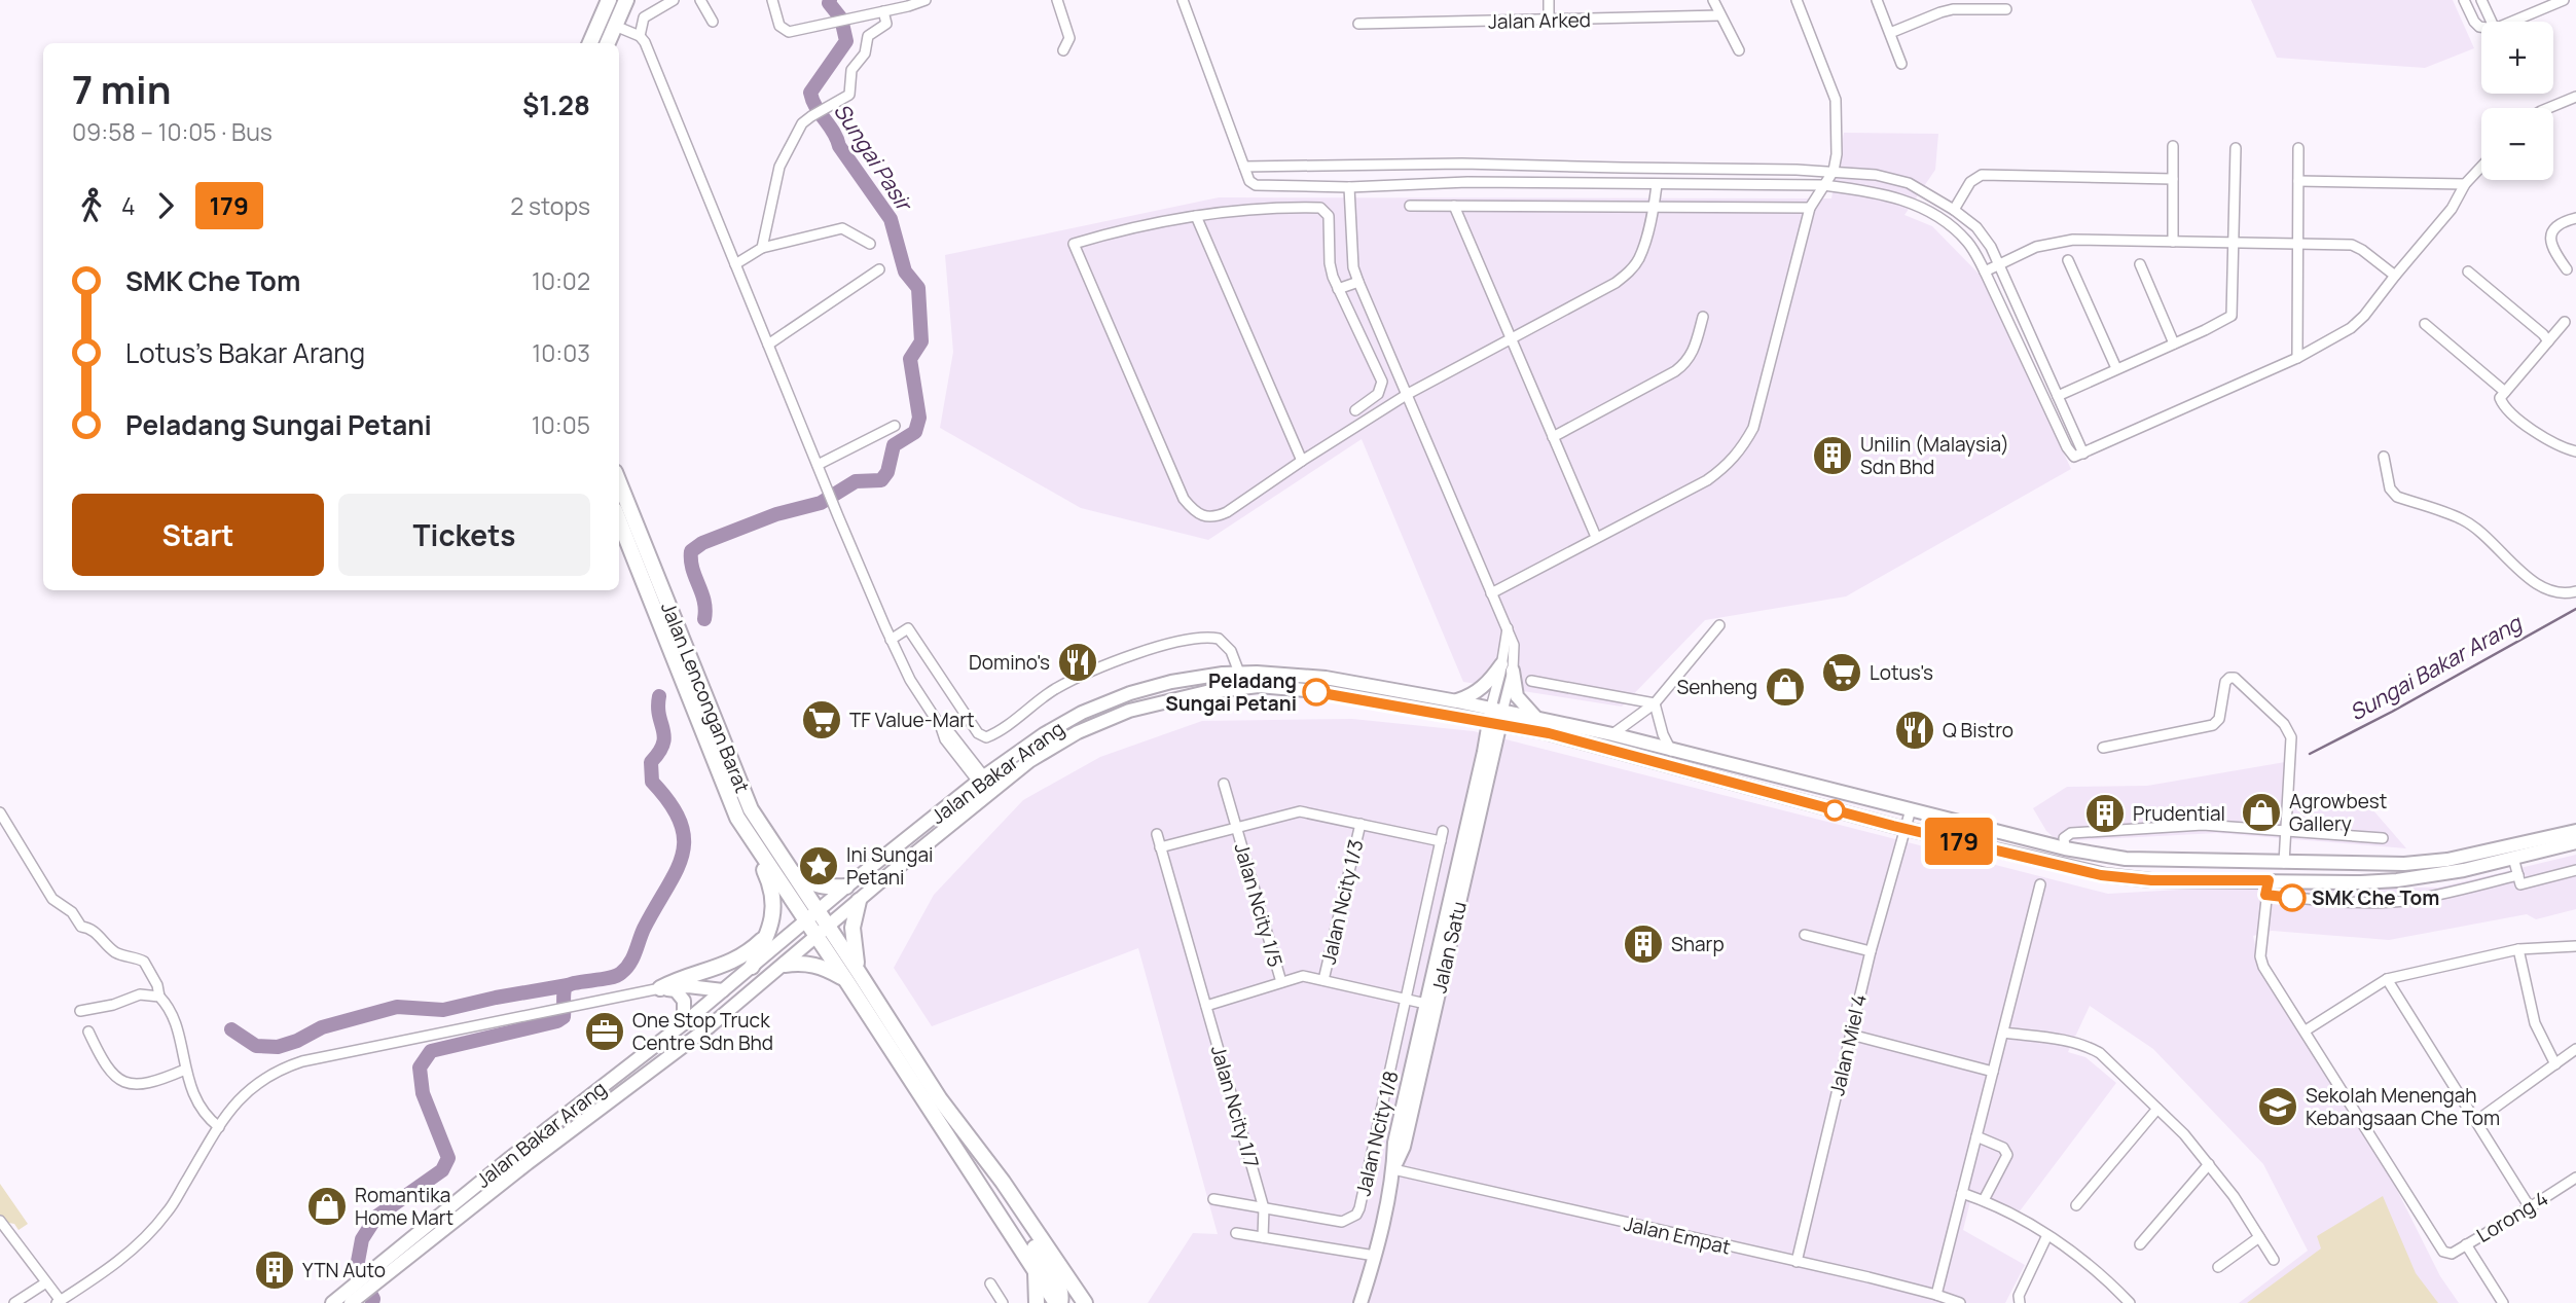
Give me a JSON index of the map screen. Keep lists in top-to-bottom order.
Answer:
{
  "streets": {
    "highway": ["Jalan Lencongan Barat"],
    "main road": ["Jalan Bakar Arang", "Jalan Satu"],
    "street": [
      "Jalan Arked",
      "Jalan Ncity 1/3",
      "Jalan Ncity 1/5",
      "Jalan Miel 4",
      "Jalan Ncity 1/7",
      "Jalan Ncity 1/8",
      "Lorong 4",
      "Jalan Empat"
    ]
  },
  "crossings": [
    ["Jalan Lencongan Barat", "Jalan Bakar Arang"],
    ["Jalan Bakar Arang", "Jalan Satu"],
    ["Jalan Bakar Arang", "Jalan Miel 4"],
    ["Jalan Satu", "Jalan Empat"],
    ["Jalan Miel 4", "Jalan Empat"],
    ["Jalan Ncity 1/7", "Jalan Ncity 1/8"]
  ],
  "water": ["Sungai Pasir", "Sungai Bakar Arang"],
  "places": {
    "building": [
      "Unilin (Malaysia) Sdn Bhd",
      "Prudential",
      "Sharp",
      "YTN Auto"
    ],
    "restaurant": ["Domino's", "Q Bistro"],
    "supermarket": ["Lotus's", "TF Value-Mart"],
    "shop": ["Senheng", "Agrowbest Gallery", "Romantika Home Mart"],
    "other": ["Peladang Sungai Petani", "SMK Che Tom"],
    "place": ["Ini Sungai Petani"],
    "office": ["One Stop Truck Centre Sdn Bhd"],
    "school or university": ["Sekolah Menengah Kebangsaan Che Tom"]
  },
  "lines": ["bus line 179"],
  "page": {
    "on_map": "179",
    "map_buttons": ["+", "−"],
    "heading": ["7 min", "09:58 – 10:05 · Bus", "$1.28"],
    "legs": ["4", "179", "2 stops"],
    "list": [
      {
        "name": "SMK Che Tom",
        "value": "10:02"
      },
      {
        "name": "Lotus's Bakar Arang",
        "value": "10:03"
      },
      {
        "name": "Peladang Sungai Petani",
        "value": "10:05"
      }
    ],
    "buttons": ["Start", "Tickets"]
  }
}
